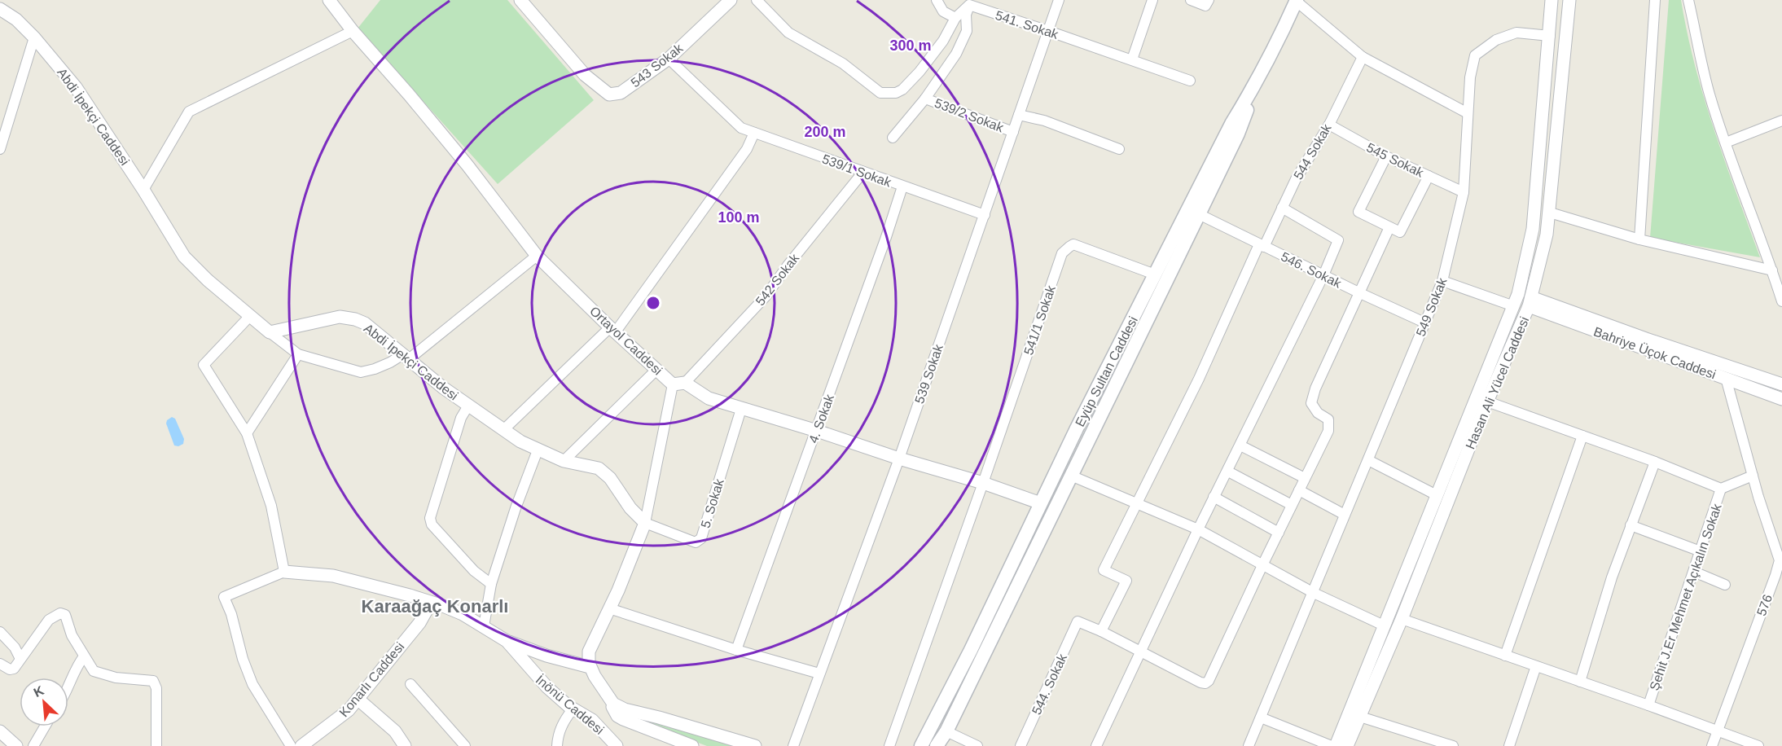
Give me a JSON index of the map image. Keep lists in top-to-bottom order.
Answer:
{
  "streets": {
    "main road": ["Eyüp Sultan Caddesi"],
    "street": [
      "541. Sokak",
      "543 Sokak",
      "539/2 Sokak",
      "Abdi İpekçi Caddesi",
      "544 Sokak",
      "545 Sokak",
      "539/1 Sokak",
      "546. Sokak",
      "542 Sokak",
      "549 Sokak",
      "541/1 Sokak",
      "Ortayol Caddesi",
      "Bahriye Üçok Caddesi",
      "539 Sokak",
      "Hasan Ali Yücel Caddesi",
      "4. Sokak",
      "5. Sokak",
      "Şehit J.Er Mehmet Açıkalın Sokak",
      "576",
      "Konarlı Caddesi",
      "544. Sokak",
      "İnönü Caddesi"
    ]
  },
  "crossings": [
    ["541. Sokak", "539 Sokak"],
    ["543 Sokak", "539/1 Sokak"],
    ["539/2 Sokak", "539 Sokak"],
    ["Abdi İpekçi Caddesi", "5. Sokak"],
    ["544 Sokak", "545 Sokak"],
    ["544 Sokak", "546. Sokak"],
    ["545 Sokak", "549 Sokak"],
    ["539/1 Sokak", "542 Sokak"],
    ["539/1 Sokak", "539 Sokak"],
    ["539/1 Sokak", "4. Sokak"],
    ["546. Sokak", "549 Sokak"],
    ["542 Sokak", "Ortayol Caddesi"],
    ["541/1 Sokak", "Ortayol Caddesi"],
    ["541/1 Sokak", "Eyüp Sultan Caddesi"],
    ["Ortayol Caddesi", "Eyüp Sultan Caddesi"],
    ["Ortayol Caddesi", "539 Sokak"],
    ["Ortayol Caddesi", "4. Sokak"],
    ["Ortayol Caddesi", "5. Sokak"],
    ["Bahriye Üçok Caddesi", "Hasan Ali Yücel Caddesi"],
    ["Bahriye Üçok Caddesi", "576"],
    ["Konarlı Caddesi", "İnönü Caddesi"]
  ],
  "districts": ["Karaağaç Konarlı"],
  "north": "top left",
  "rings": ["300 m", "200 m", "100 m"]
}
